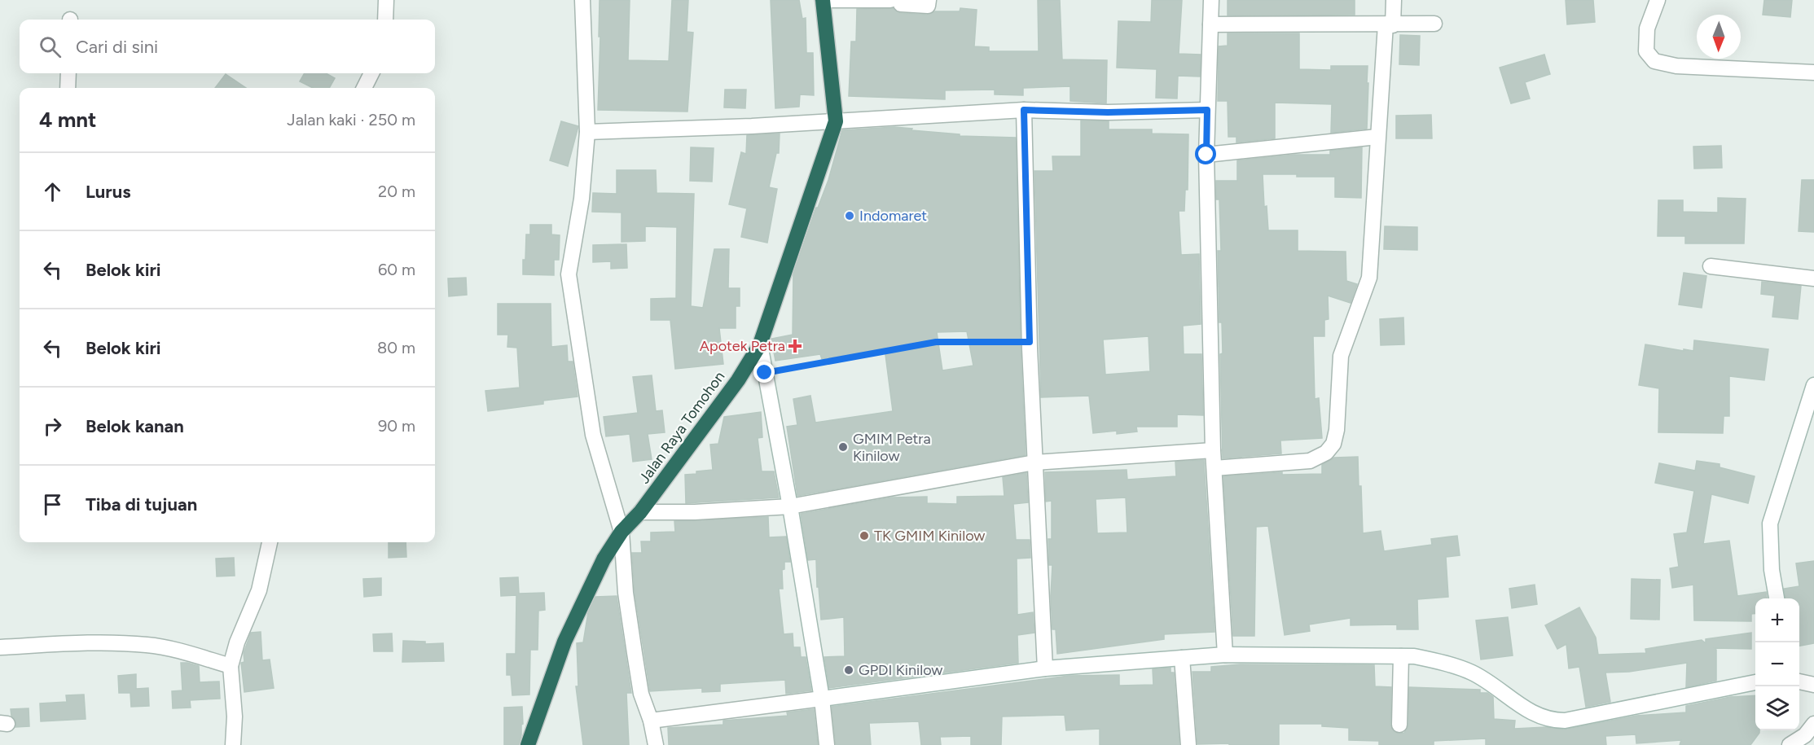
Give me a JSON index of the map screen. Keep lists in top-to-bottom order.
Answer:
{
  "streets": {
    "highway": ["Jalan Raya Tomohon"]
  },
  "places": {
    "other": [
      "Indomaret",
      "GMIM Petra Kinilow",
      "TK GMIM Kinilow",
      "GPDI Kinilow"
    ],
    "health": ["Apotek Petra"]
  },
  "north": "bottom",
  "page": {
    "search": "Cari di sini",
    "heading": ["4 mnt", "Jalan kaki · 250 m"],
    "list": [
      ["Lurus", "20 m"],
      ["Belok kiri", "60 m"],
      ["Belok kiri", "80 m"],
      ["Belok kanan", "90 m"],
      "Tiba di tujuan"
    ],
    "map_buttons": ["+", "−"]
  }
}
